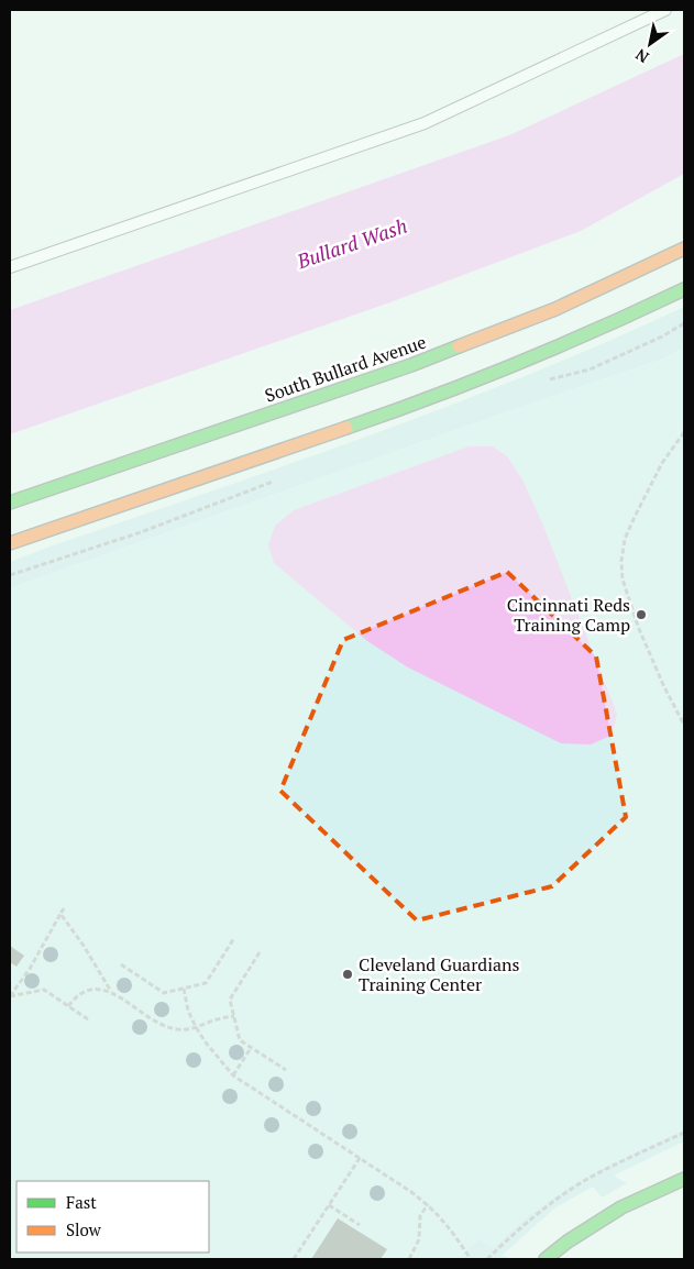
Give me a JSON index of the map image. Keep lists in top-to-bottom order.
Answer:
{
  "streets": {
    "main road": ["South Bullard Avenue"]
  },
  "water": ["Bullard Wash"],
  "places": ["Cincinnati Reds Training Camp", "Cleveland Guardians Training Center"],
  "legend": ["Fast", "Slow"],
  "north": "bottom left"
}
